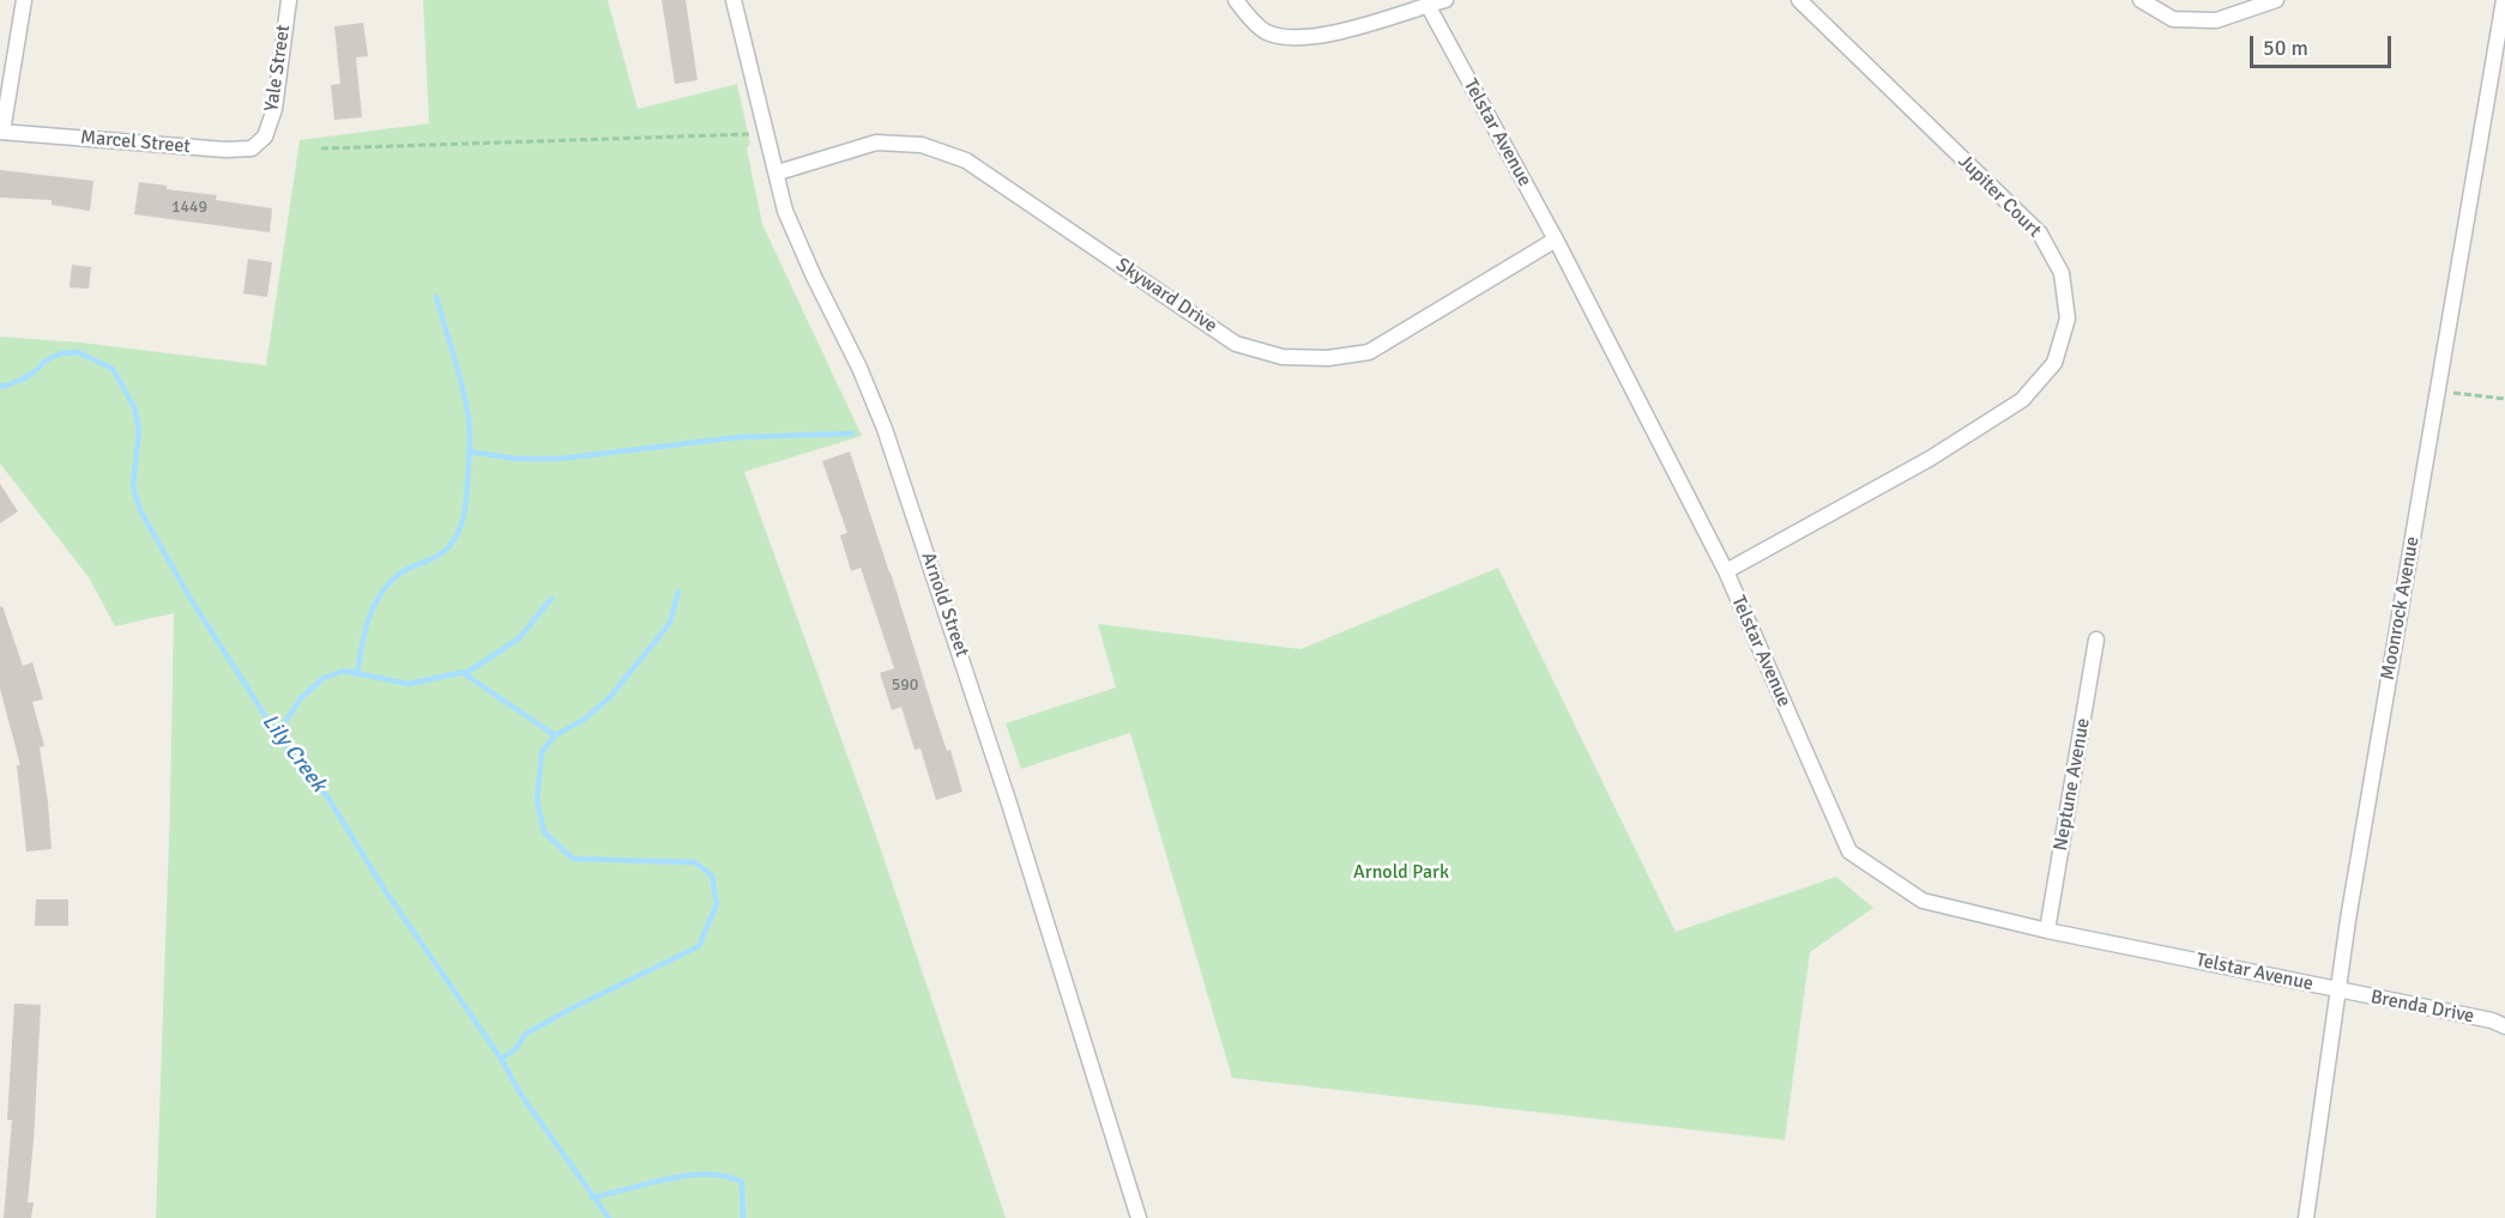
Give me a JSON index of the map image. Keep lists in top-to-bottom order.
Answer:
{
  "streets": {
    "street": [
      "Yale Street",
      "Telstar Avenue",
      "Marcel Street",
      "Jupiter Court",
      "Skyward Drive",
      "Arnold Street",
      "Moonrock Avenue",
      "Neptune Avenue",
      "Brenda Drive"
    ]
  },
  "crossings": [
    ["Yale Street", "Marcel Street"],
    ["Telstar Avenue", "Jupiter Court"],
    ["Telstar Avenue", "Skyward Drive"],
    ["Telstar Avenue", "Moonrock Avenue"],
    ["Telstar Avenue", "Neptune Avenue"],
    ["Telstar Avenue", "Brenda Drive"],
    ["Skyward Drive", "Arnold Street"],
    ["Moonrock Avenue", "Brenda Drive"]
  ],
  "water": ["Lily Creek"],
  "parks": ["Arnold Park"],
  "house_numbers": ["1449", "590"],
  "scale_bar": "50 m"
}
